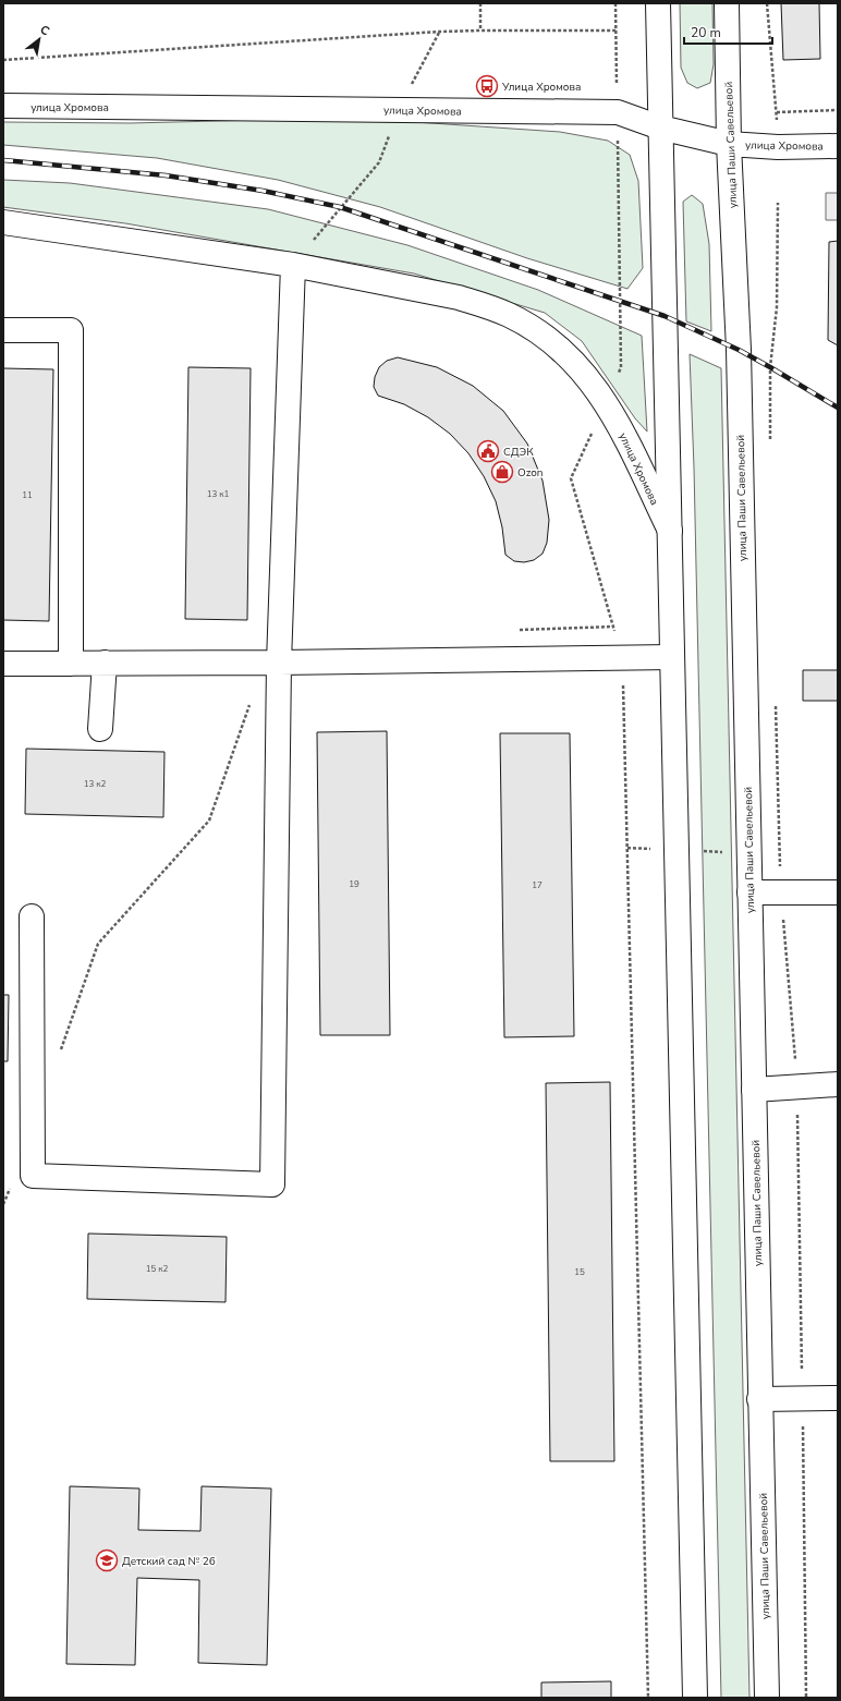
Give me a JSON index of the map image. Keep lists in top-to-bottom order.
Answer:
{
  "streets": {
    "main road": ["улица Хромова", "улица Паши Савельевой"]
  },
  "crossings": [
    ["улица Хромова", "улица Паши Савельевой"]
  ],
  "places": {
    "bus stop": ["Улица Хромова"],
    "public building": ["СДЭК"],
    "shop": ["Ozon"],
    "school or university": ["Детский сад № 26"]
  },
  "house_numbers": [
    "13 к1",
    "11",
    "13 к2",
    "19",
    "17",
    "15 к2",
    "15"
  ],
  "scale_bar": "20 m",
  "north": "top right"
}
